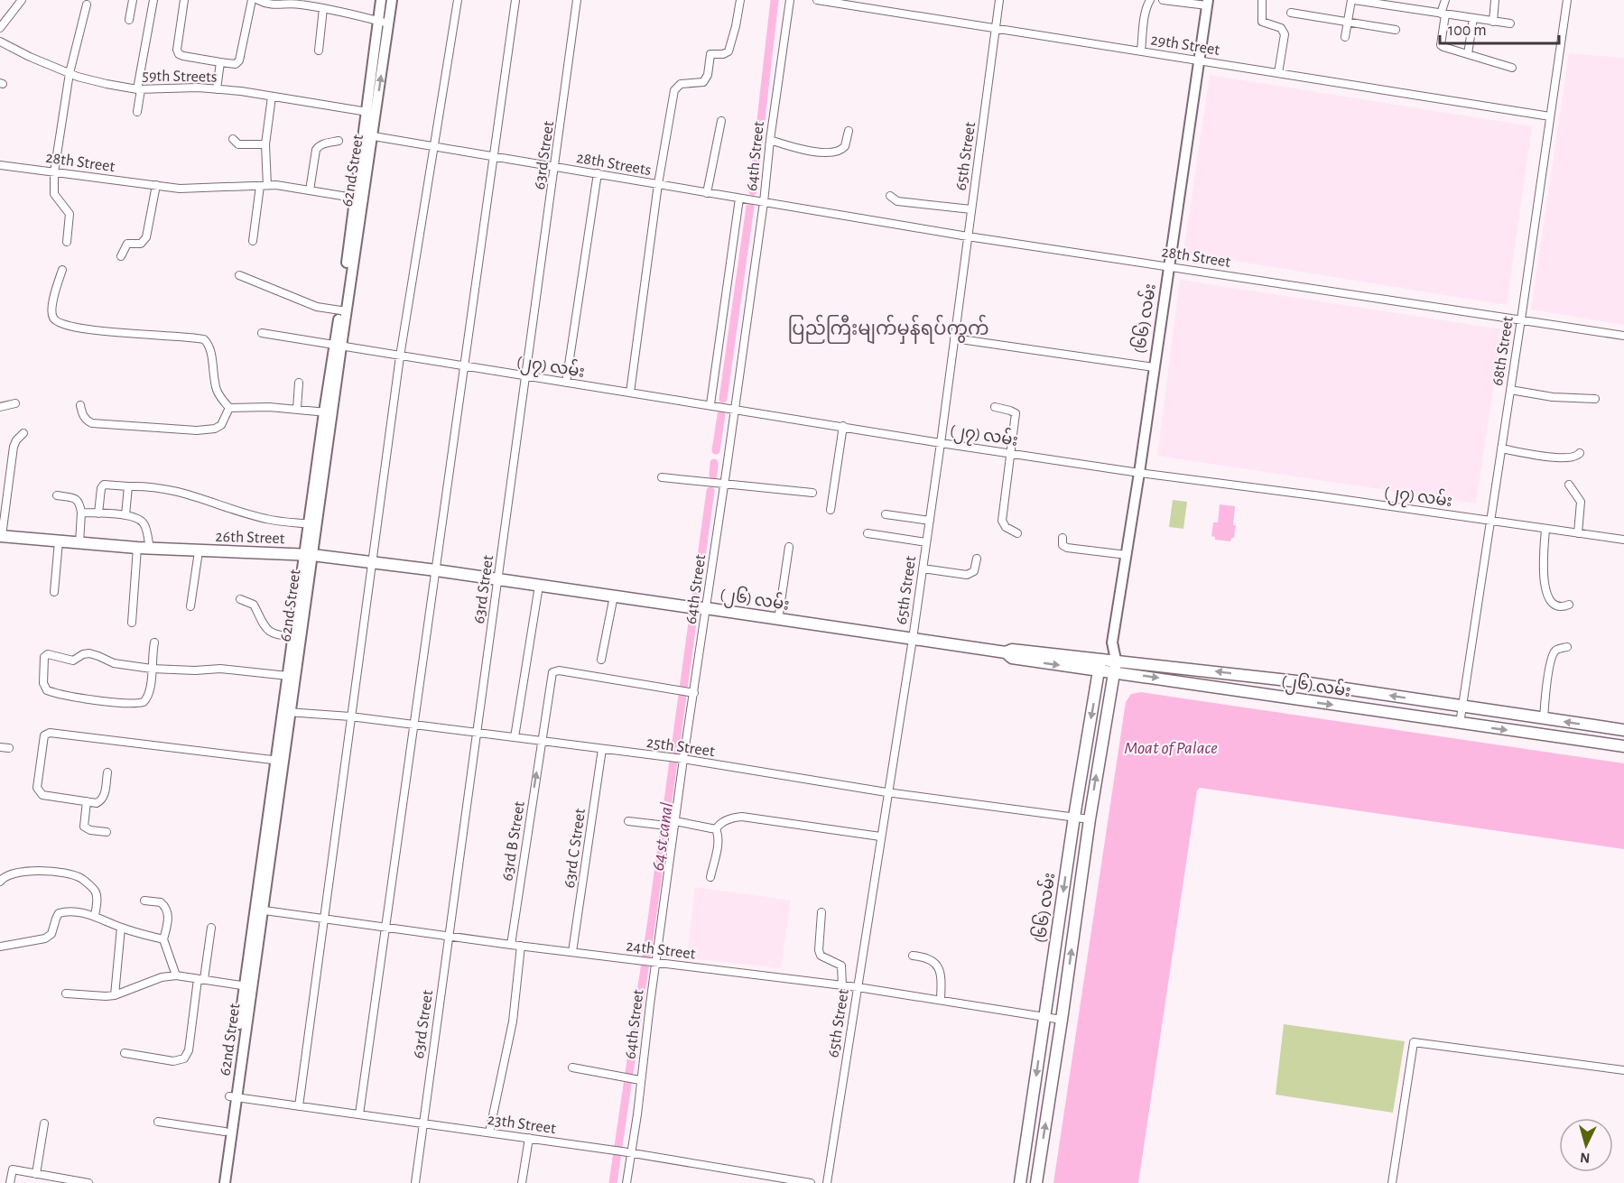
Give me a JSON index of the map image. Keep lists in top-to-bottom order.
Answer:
{
  "streets": {
    "main road": [
      "62nd Street",
      "(၆၆) လမ်း",
      "26th Street",
      "(၂၆) လမ်း"
    ],
    "street": [
      "29th Street",
      "59th Streets",
      "63rd Street",
      "64th Street",
      "65th Street",
      "28th Street",
      "28th Streets",
      "68th Street",
      "(၂၇) လမ်း",
      "25th Street",
      "63rd B Street",
      "63rd C Street",
      "24th Street",
      "23th Street"
    ]
  },
  "crossings": [
    ["29th Street", "65th Street"],
    ["29th Street", "(၆၆) လမ်း"],
    ["29th Street", "68th Street"],
    ["59th Streets", "62nd Street"],
    ["63rd Street", "28th Streets"],
    ["63rd Street", "(၂၇) လမ်း"],
    ["63rd Street", "26th Street"],
    ["63rd Street", "(၂၆) လမ်း"],
    ["63rd Street", "25th Street"],
    ["63rd Street", "24th Street"],
    ["63rd Street", "23th Street"],
    ["64th Street", "28th Street"],
    ["64th Street", "28th Streets"],
    ["64th Street", "(၂၇) လမ်း"],
    ["64th Street", "(၂၆) လမ်း"],
    ["64th Street", "25th Street"],
    ["64th Street", "63rd B Street"],
    ["64th Street", "24th Street"],
    ["64th Street", "23th Street"],
    ["65th Street", "28th Street"],
    ["65th Street", "(၂၇) လမ်း"],
    ["65th Street", "(၂၆) လမ်း"],
    ["65th Street", "25th Street"],
    ["65th Street", "24th Street"],
    ["28th Street", "28th Streets"],
    ["28th Street", "62nd Street"],
    ["28th Street", "(၆၆) လမ်း"],
    ["28th Street", "68th Street"],
    ["28th Streets", "62nd Street"],
    ["62nd Street", "(၂၇) လမ်း"],
    ["62nd Street", "26th Street"],
    ["62nd Street", "25th Street"],
    ["62nd Street", "24th Street"],
    ["62nd Street", "23th Street"],
    ["(၆၆) လမ်း", "(၂၇) လမ်း"],
    ["(၆၆) လမ်း", "(၂၆) လမ်း"],
    ["(၆၆) လမ်း", "25th Street"],
    ["(၆၆) လမ်း", "24th Street"],
    ["68th Street", "(၂၇) လမ်း"],
    ["68th Street", "(၂၆) လမ်း"],
    ["26th Street", "(၂၆) လမ်း"],
    ["25th Street", "63rd B Street"],
    ["25th Street", "63rd C Street"],
    ["63rd B Street", "24th Street"],
    ["63rd C Street", "24th Street"]
  ],
  "one_way": ["63rd B Street"],
  "districts": ["ပြည်ကြီးမျက်မှန်ရပ်ကွက်"],
  "water": ["Moat of Palace", "64 st canal"],
  "scale_bar": "100 m",
  "north": "bottom"
}
